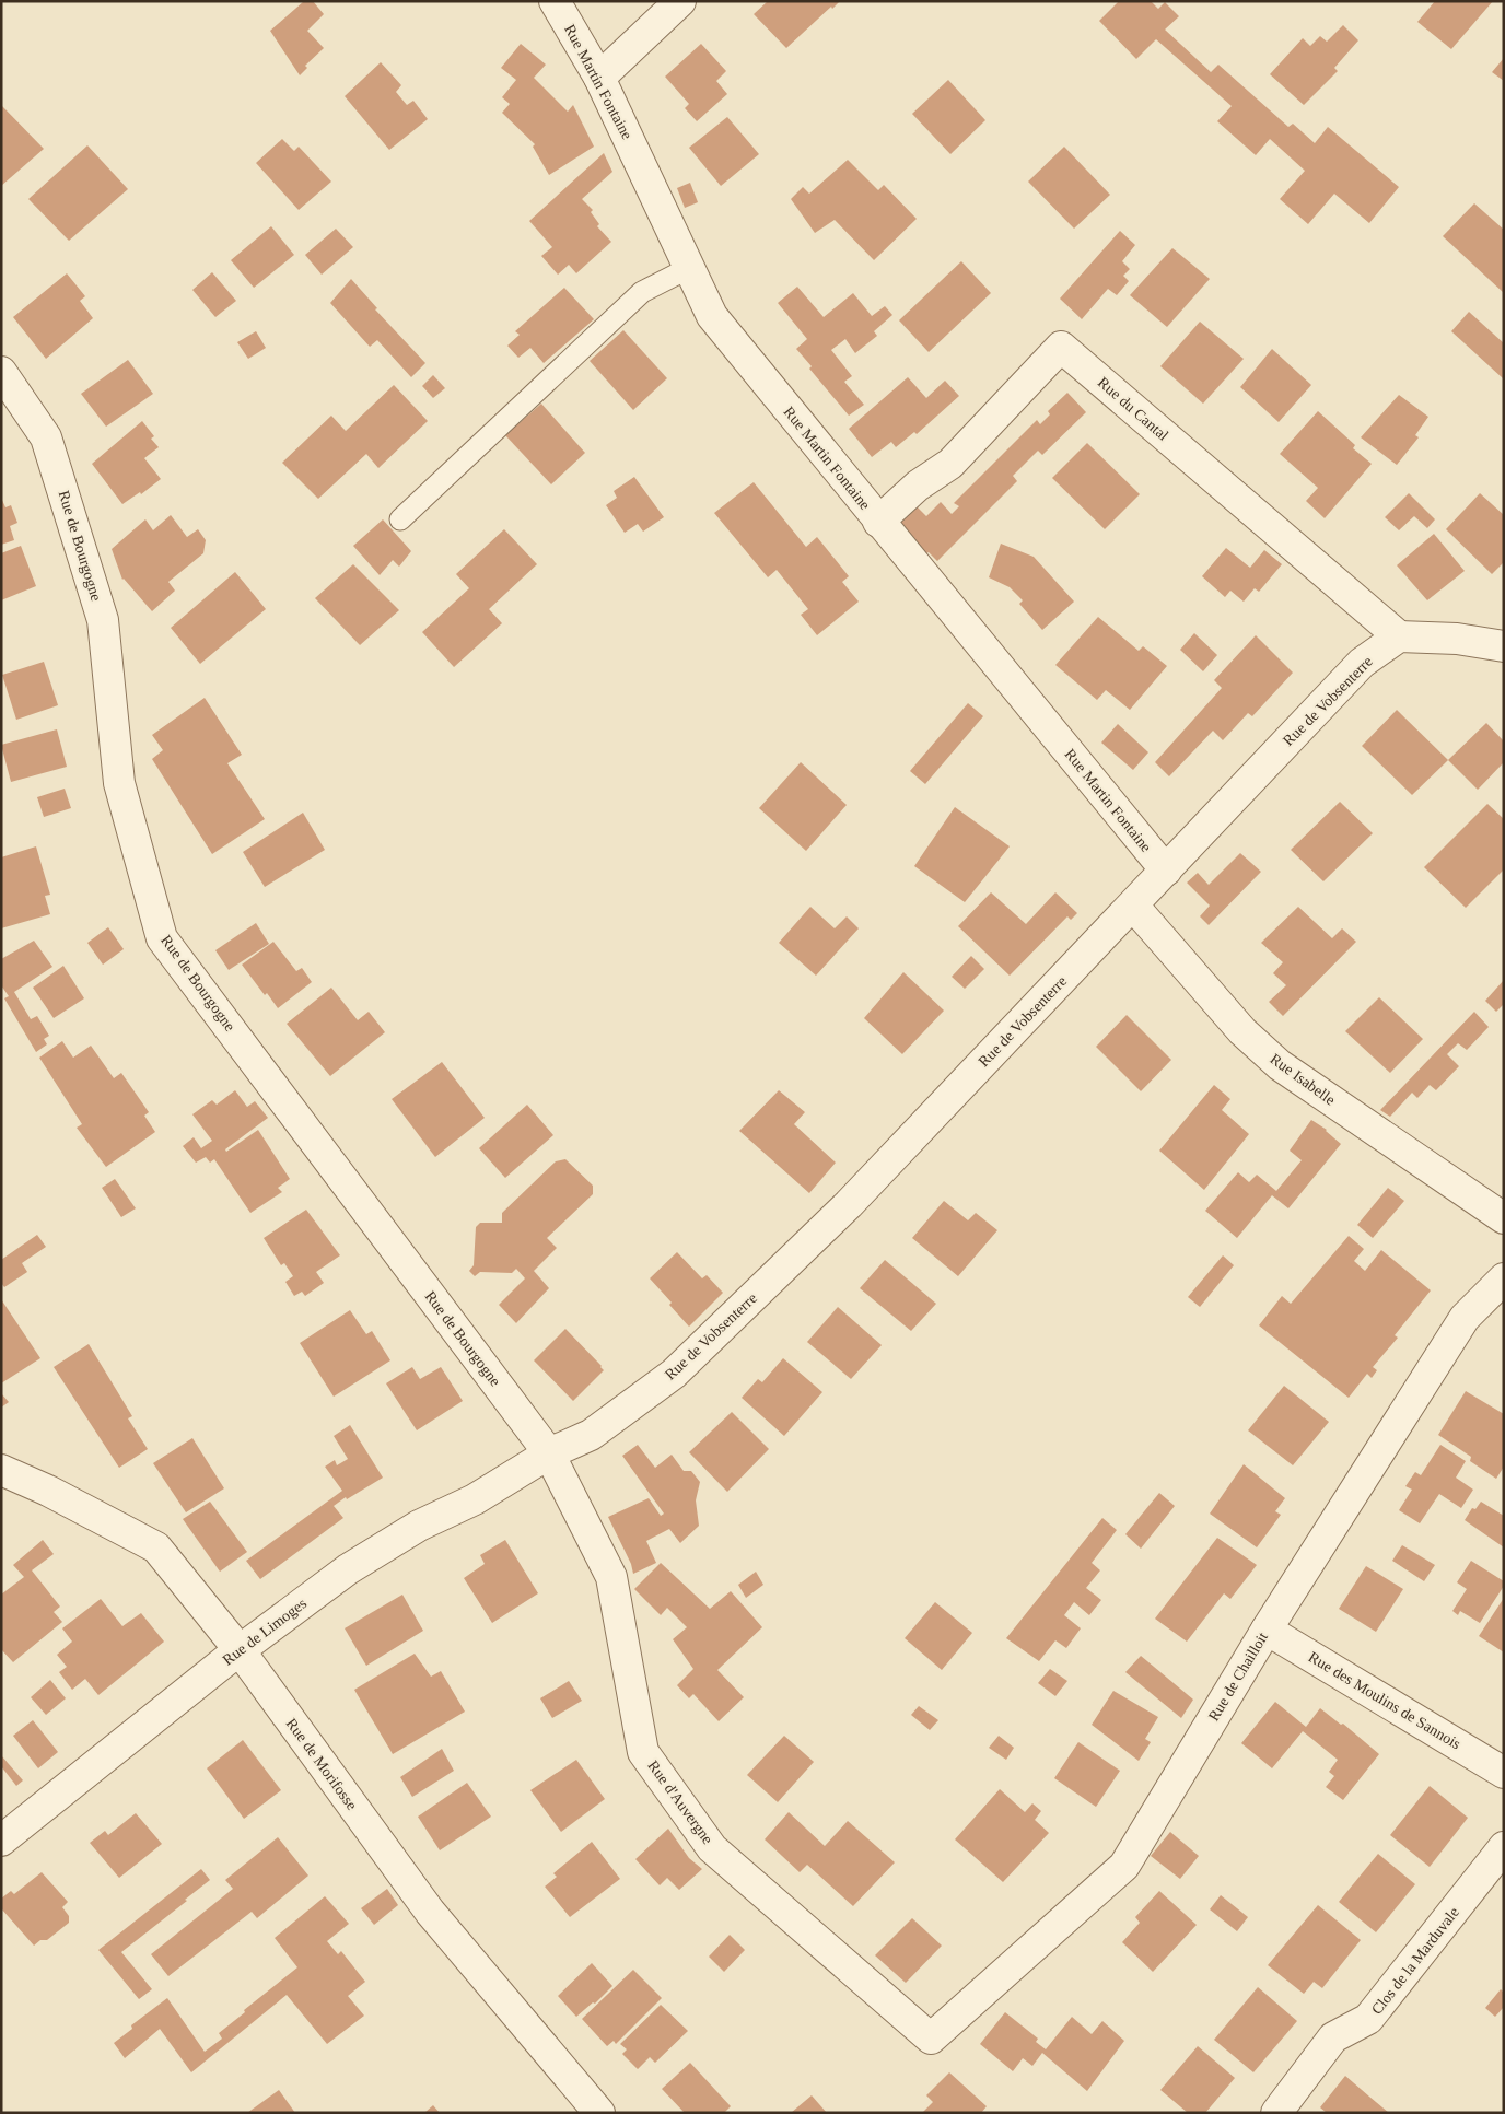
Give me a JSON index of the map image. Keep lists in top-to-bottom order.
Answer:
{
  "streets": {
    "street": [
      "Rue Martin Fontaine",
      "Rue du Cantal",
      "Rue de Bourgogne",
      "Rue de Vobsenterre",
      "Rue Isabelle",
      "Rue de Limoges",
      "Rue de Chailloit",
      "Rue des Moulins de Sannois",
      "Rue de Morifosse",
      "Rue d'Auvergne",
      "Clos de la Marduvale"
    ]
  },
  "crossings": [
    ["Rue Martin Fontaine", "Rue du Cantal"],
    ["Rue Martin Fontaine", "Rue de Vobsenterre"],
    ["Rue du Cantal", "Rue de Vobsenterre"],
    ["Rue de Bourgogne", "Rue de Vobsenterre"],
    ["Rue de Bourgogne", "Rue de Limoges"],
    ["Rue de Bourgogne", "Rue d'Auvergne"],
    ["Rue de Vobsenterre", "Rue Isabelle"],
    ["Rue de Vobsenterre", "Rue de Limoges"],
    ["Rue de Vobsenterre", "Rue d'Auvergne"],
    ["Rue de Limoges", "Rue de Morifosse"],
    ["Rue de Limoges", "Rue d'Auvergne"],
    ["Rue de Chailloit", "Rue des Moulins de Sannois"],
    ["Rue de Chailloit", "Rue d'Auvergne"]
  ]
}
